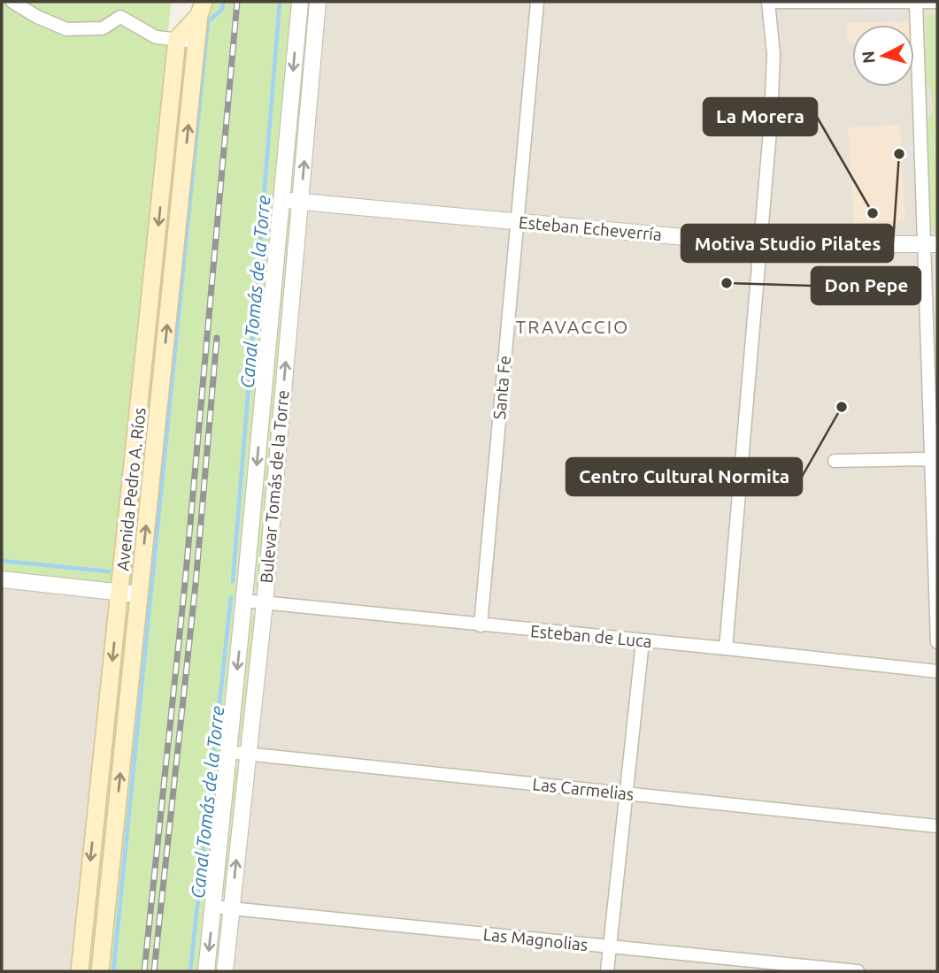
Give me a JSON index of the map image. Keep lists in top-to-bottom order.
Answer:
{
  "streets": {
    "main road": ["Avenida Pedro A. Ríos"],
    "street": [
      "Esteban Echeverría",
      "Santa Fe",
      "Bulevar Tomás de la Torre",
      "Esteban de Luca",
      "Las Carmelias",
      "Las Magnolias"
    ]
  },
  "crossings": [
    ["Esteban Echeverría", "Santa Fe"],
    ["Esteban Echeverría", "Bulevar Tomás de la Torre"],
    ["Santa Fe", "Esteban de Luca"],
    ["Bulevar Tomás de la Torre", "Esteban de Luca"],
    ["Bulevar Tomás de la Torre", "Las Carmelias"],
    ["Bulevar Tomás de la Torre", "Las Magnolias"]
  ],
  "districts": ["TRAVACCIO"],
  "water": ["Canal Tomás de la Torre"],
  "places": [
    "Motiva Studio Pilates",
    "La Morera",
    "Don Pepe",
    "Centro Cultural Normita"
  ],
  "north": "left"
}
